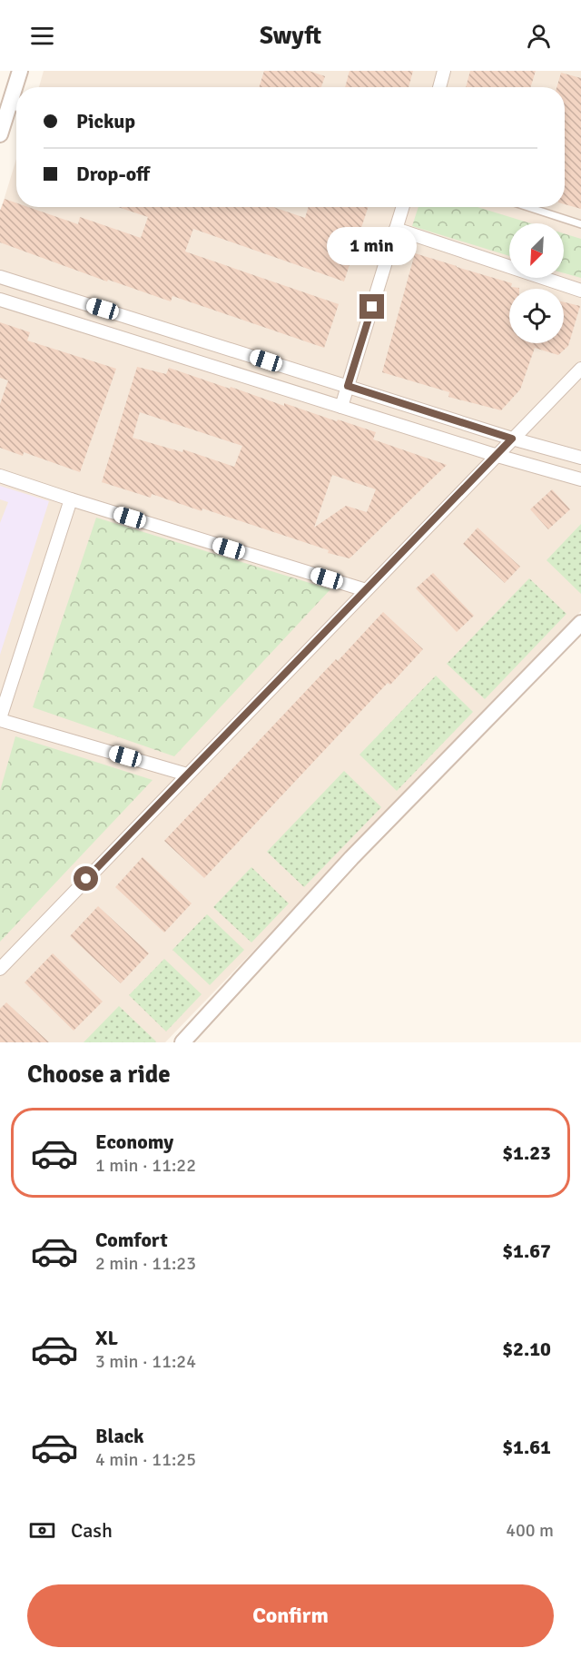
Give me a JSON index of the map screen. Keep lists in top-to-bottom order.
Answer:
{
  "north": "bottom left",
  "page": {
    "header": "Swyft",
    "banner": ["Pickup", "Drop-off"],
    "bubble": "1 min",
    "heading": "Choose a ride",
    "list": [
      {
        "name": "Economy",
        "note": "1 min · 11:22",
        "value": "$1.23"
      },
      {
        "name": "Comfort",
        "note": "2 min · 11:23",
        "value": "$1.67"
      },
      {
        "name": "XL",
        "note": "3 min · 11:24",
        "value": "$2.10"
      },
      {
        "name": "Black",
        "note": "4 min · 11:25",
        "value": "$1.61"
      }
    ],
    "pay": ["Cash", "400 m"],
    "buttons": "Confirm"
  }
}
